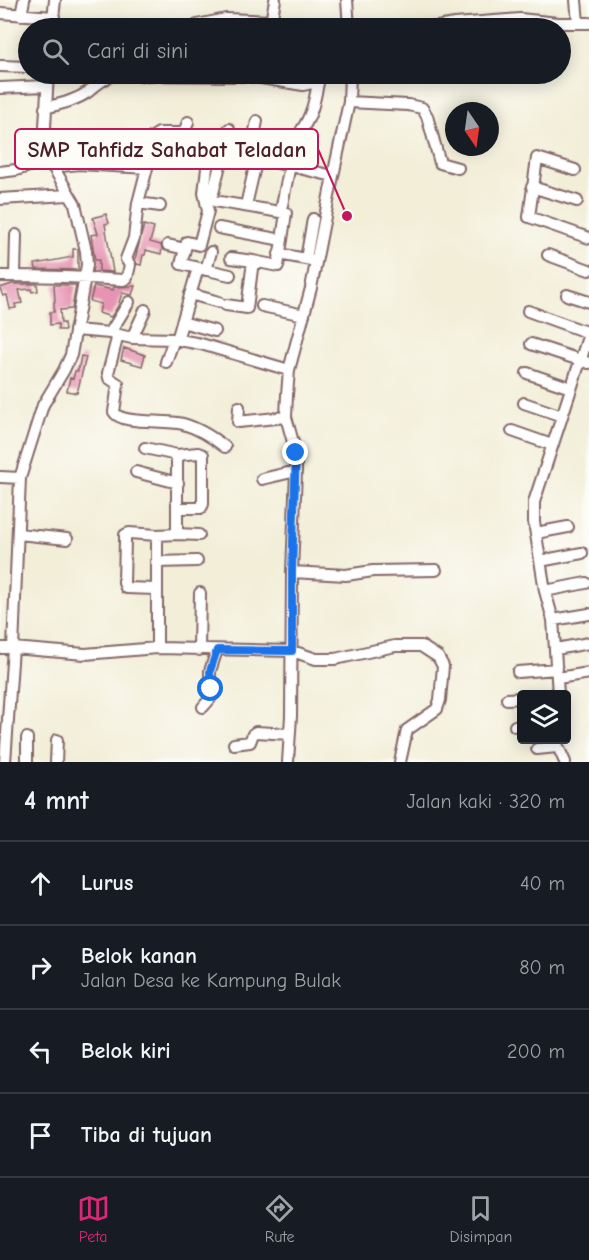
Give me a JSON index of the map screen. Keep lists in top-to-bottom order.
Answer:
{
  "places": ["SMP Tahfidz Sahabat Teladan"],
  "north": "bottom",
  "page": {
    "search": "Cari di sini",
    "heading": ["4 mnt", "Jalan kaki · 320 m"],
    "list": [
      ["Lurus", "40 m"],
      ["Belok kanan", "Jalan Desa ke Kampung Bulak", "80 m"],
      ["Belok kiri", "200 m"],
      "Tiba di tujuan"
    ],
    "nav": ["Peta", "Rute", "Disimpan"]
  }
}
